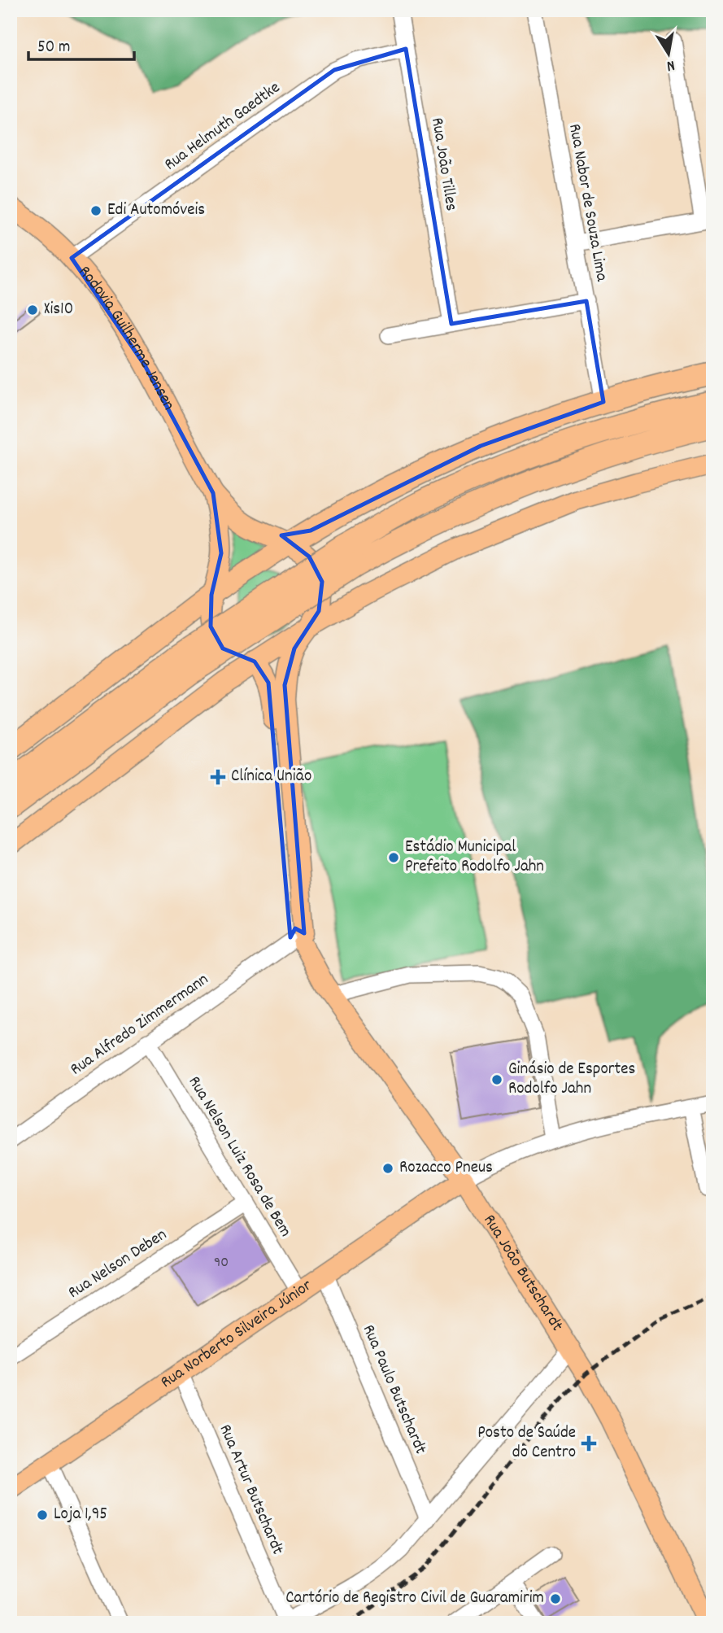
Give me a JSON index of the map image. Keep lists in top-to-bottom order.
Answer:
{
  "streets": {
    "main road": ["Rodovia Guilherme Jensen", "Rua João Butschardt", "Rua Norberto Silveira Júnior"],
    "street": [
      "Rua Helmuth Gaedtke",
      "Rua João Tilles",
      "Rua Nabor de Souza Lima",
      "Rua Alfredo Zimmermann",
      "Rua Nelson Luiz Rosa de Bem",
      "Rua Nelson Deben",
      "Rua Paulo Butschardt",
      "Rua Artur Butschardt"
    ]
  },
  "crossings": [
    ["Rua Helmuth Gaedtke", "Rua João Tilles"],
    ["Rua Helmuth Gaedtke", "Rodovia Guilherme Jensen"],
    ["Rodovia Guilherme Jensen", "Rua João Butschardt"],
    ["Rua Alfredo Zimmermann", "Rua Nelson Luiz Rosa de Bem"],
    ["Rua Alfredo Zimmermann", "Rua João Butschardt"],
    ["Rua Nelson Luiz Rosa de Bem", "Rua Nelson Deben"],
    ["Rua Nelson Luiz Rosa de Bem", "Rua Norberto Silveira Júnior"],
    ["Rua João Butschardt", "Rua Norberto Silveira Júnior"],
    ["Rua Norberto Silveira Júnior", "Rua Paulo Butschardt"],
    ["Rua Norberto Silveira Júnior", "Rua Artur Butschardt"]
  ],
  "places": {
    "other": [
      "Edi Automóveis",
      "Xis10",
      "Estádio Municipal Prefeito Rodolfo Jahn",
      "Ginásio de Esportes Rodolfo Jahn",
      "Rozacco Pneus",
      "Loja 1,95",
      "Cartório de Registro Civil de Guaramirim"
    ],
    "health": ["Clínica União", "Posto de Saúde do Centro"]
  },
  "house_numbers": ["90"],
  "scale_bar": "50 m",
  "north": "bottom"
}
